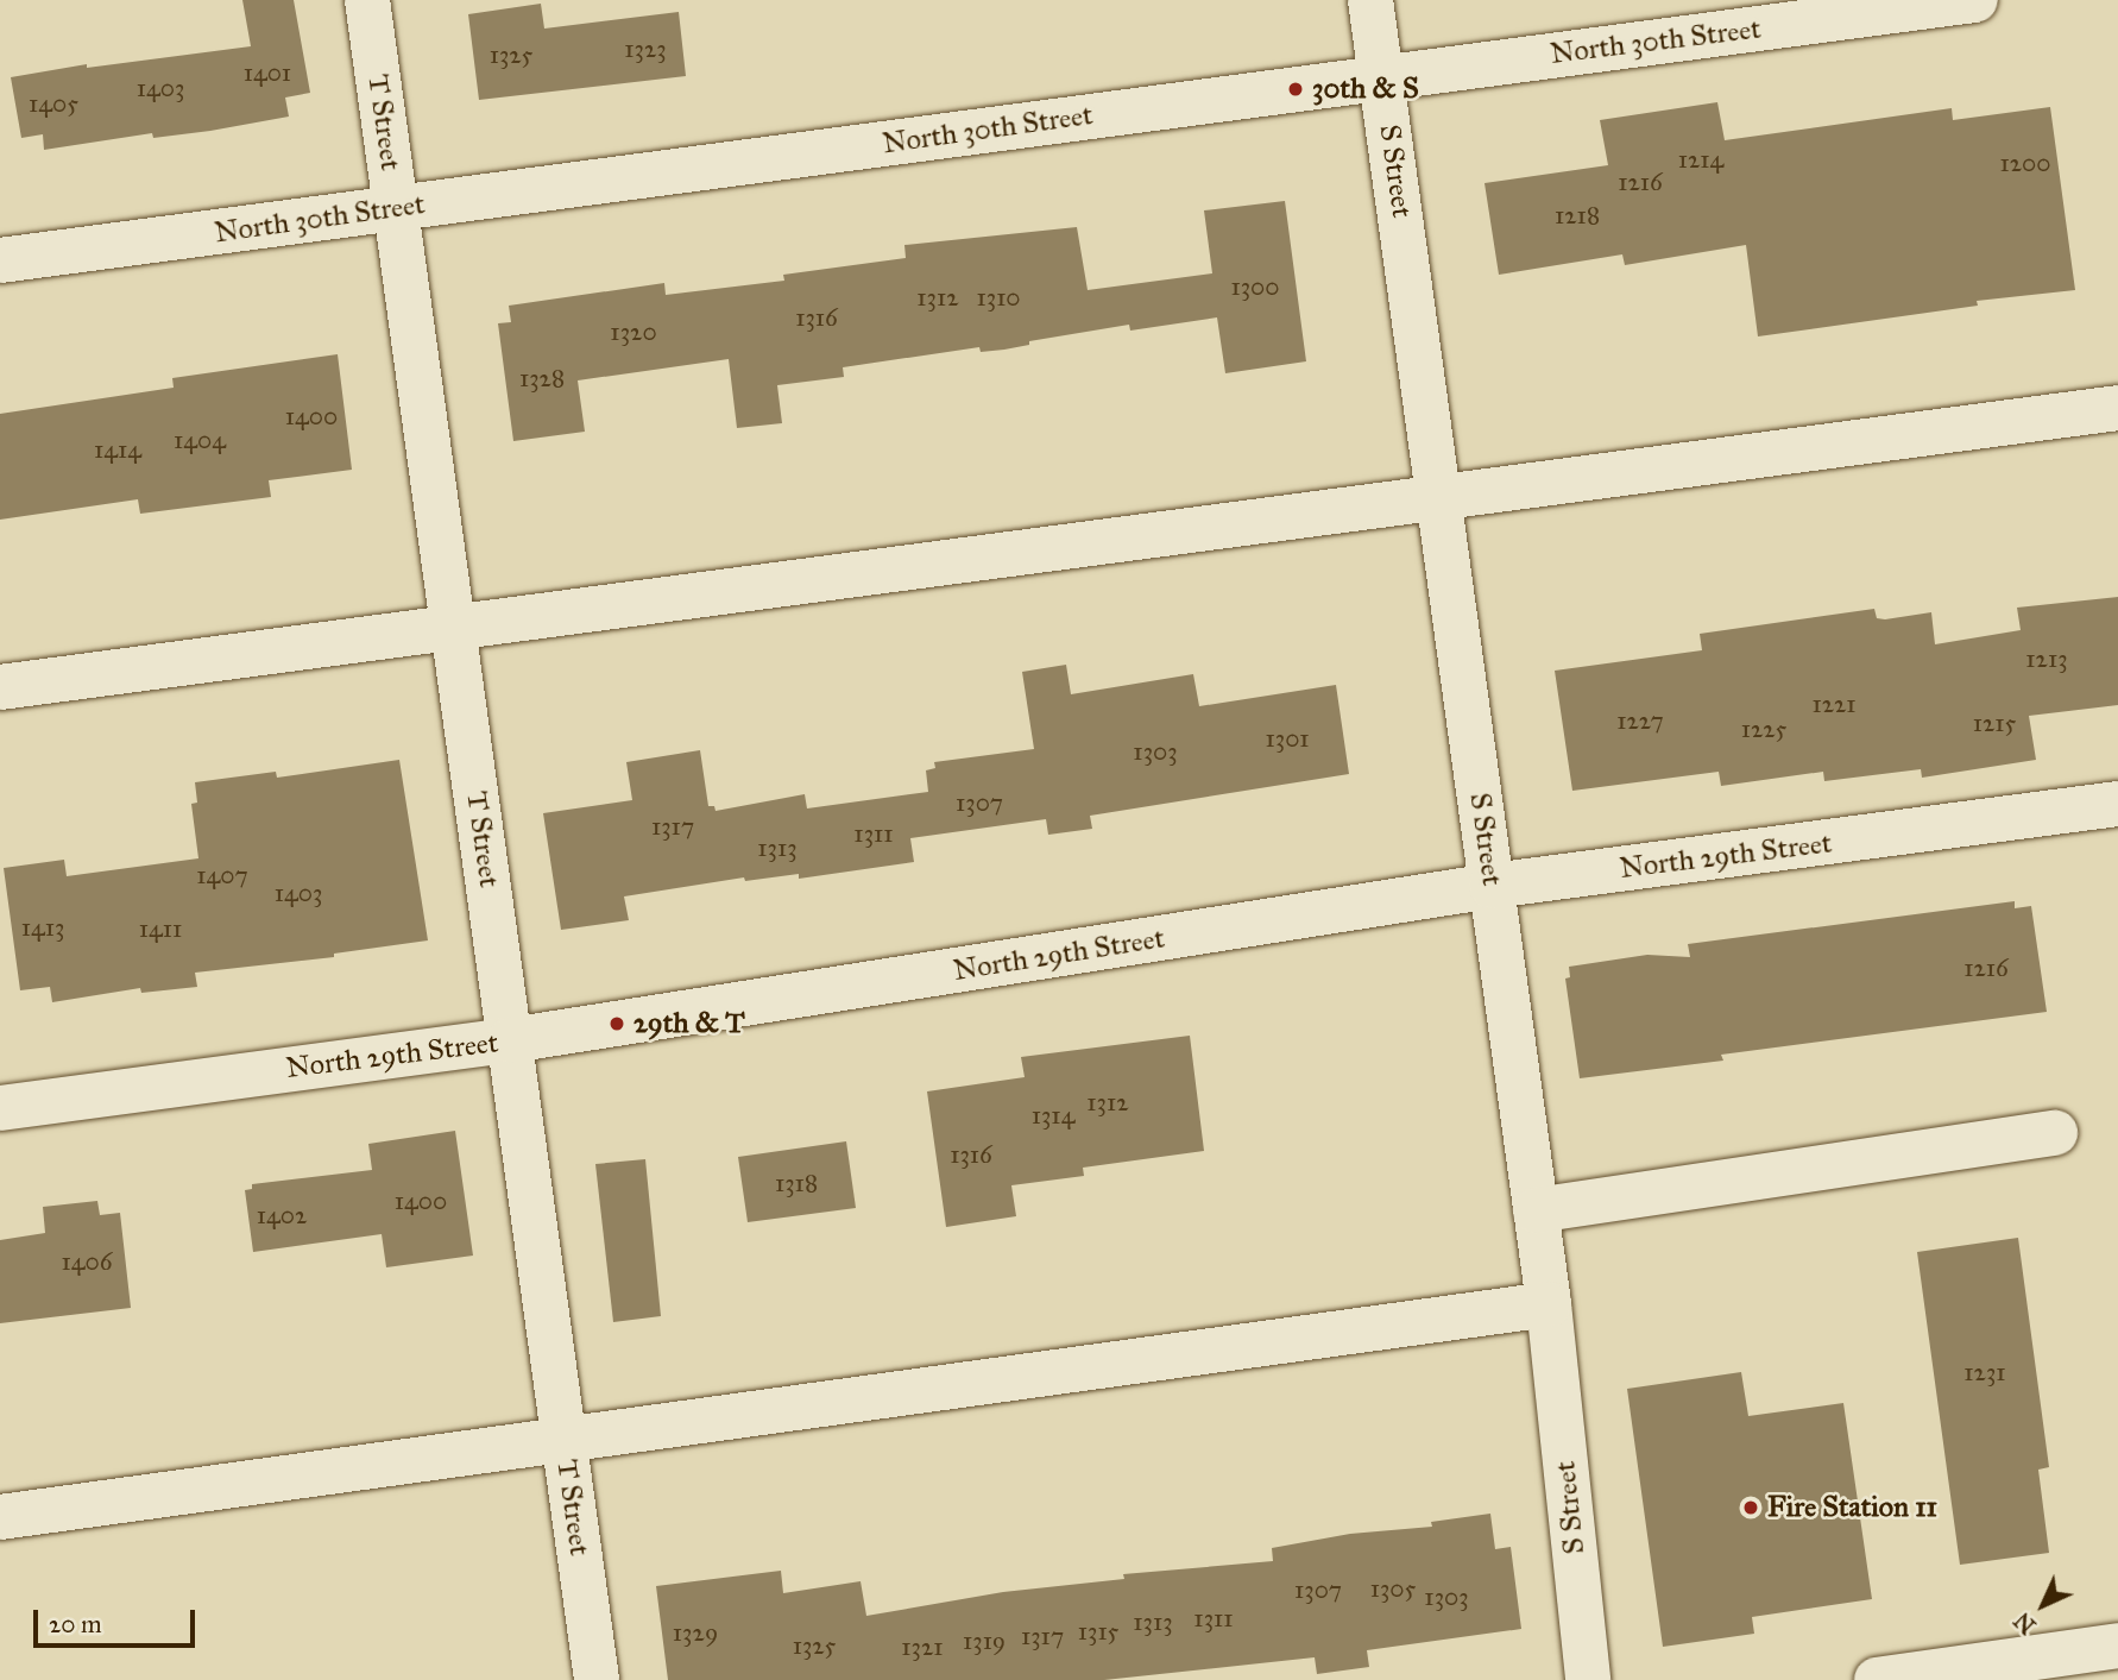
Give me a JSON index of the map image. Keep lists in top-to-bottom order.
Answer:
{
  "streets": {
    "street": [
      "North 30th Street",
      "T Street",
      "S Street",
      "North 29th Street"
    ]
  },
  "crossings": [
    ["North 30th Street", "T Street"],
    ["North 30th Street", "S Street"],
    ["T Street", "North 29th Street"],
    ["S Street", "North 29th Street"]
  ],
  "places": ["30th & S", "29th & T", "Fire Station 11"],
  "house_numbers": [
    "1323",
    "1325",
    "1401",
    "1403",
    "1405",
    "1214",
    "1200",
    "1216",
    "1218",
    "1300",
    "1312",
    "1310",
    "1316",
    "1320",
    "1328",
    "1400",
    "1404",
    "1414",
    "1213",
    "1221",
    "1227",
    "1215",
    "1225",
    "1301",
    "1303",
    "1307",
    "1317",
    "1311",
    "1313",
    "1407",
    "1403",
    "1413",
    "1411",
    "1216",
    "1312",
    "1314",
    "1316",
    "1318",
    "1400",
    "1402",
    "1406",
    "1231",
    "1305",
    "1307",
    "1303",
    "1311",
    "1313",
    "1315",
    "1329",
    "1317",
    "1319",
    "1325",
    "1321"
  ],
  "scale_bar": "20 m",
  "north": "bottom left"
}
